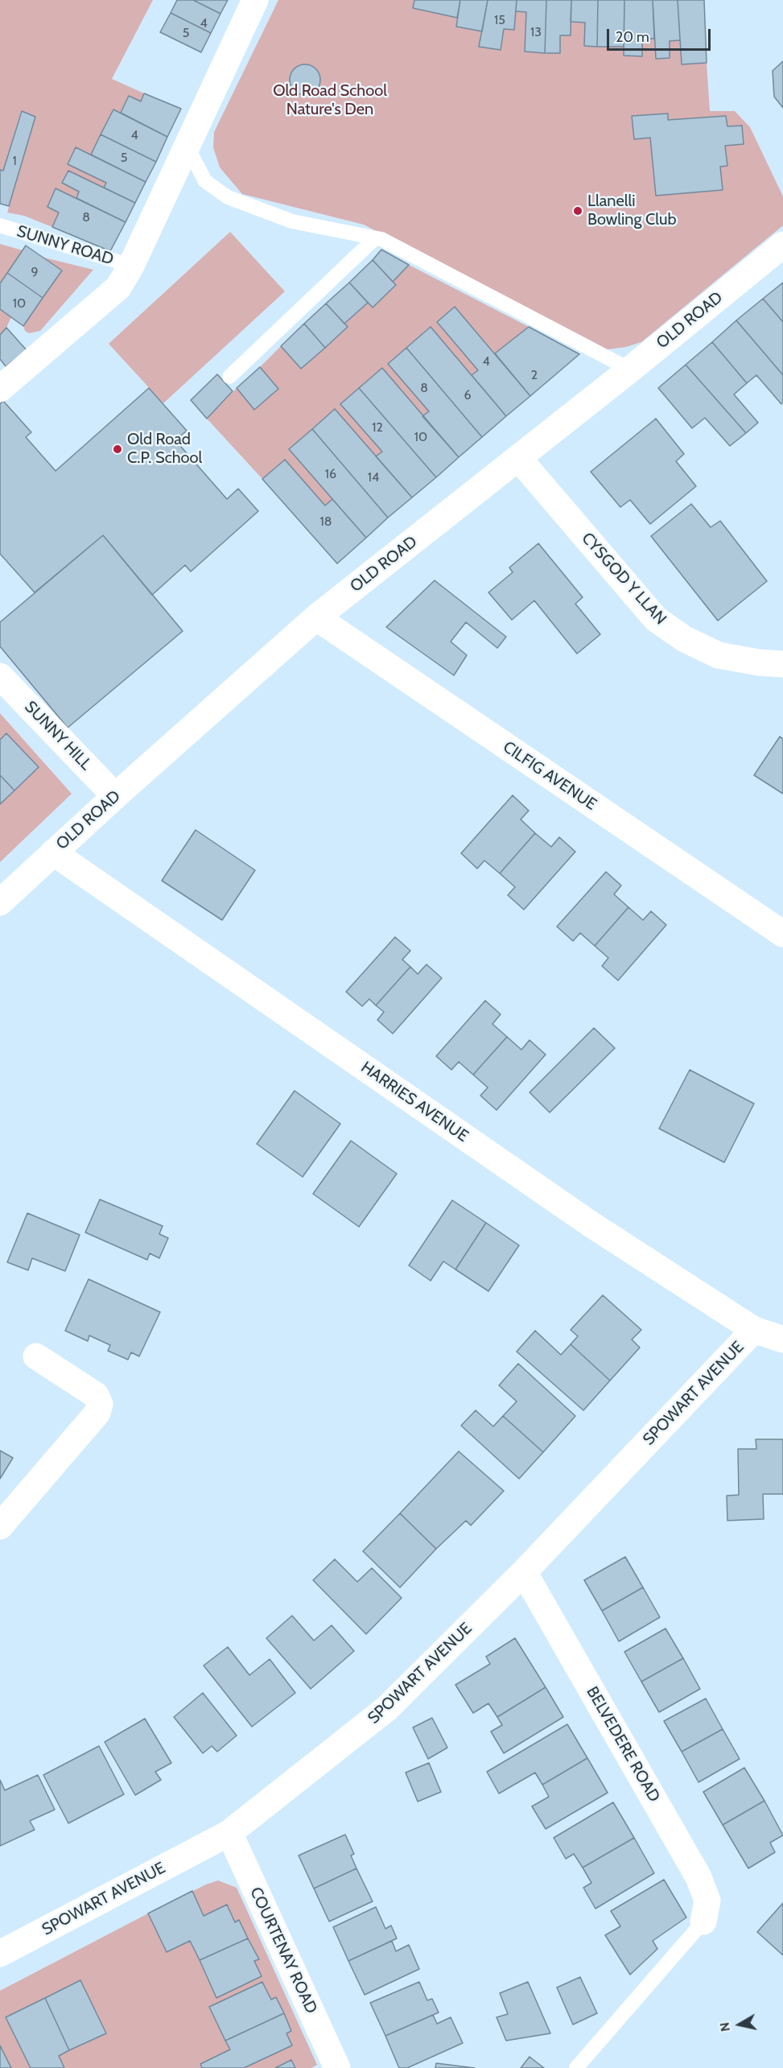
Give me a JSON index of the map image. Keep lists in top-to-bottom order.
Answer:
{
  "streets": {
    "street": [
      "OLD ROAD",
      "CYSGOD Y LLAN",
      "SUNNY HILL",
      "CILFIG AVENUE",
      "HARRIES AVENUE",
      "SPOWART AVENUE",
      "BELVEDERE ROAD",
      "COURTENAY ROAD"
    ],
    "lane": ["SUNNY ROAD"]
  },
  "crossings": [
    ["OLD ROAD", "CYSGOD Y LLAN"],
    ["OLD ROAD", "SUNNY HILL"],
    ["OLD ROAD", "CILFIG AVENUE"],
    ["OLD ROAD", "HARRIES AVENUE"],
    ["HARRIES AVENUE", "SPOWART AVENUE"],
    ["SPOWART AVENUE", "BELVEDERE ROAD"],
    ["SPOWART AVENUE", "COURTENAY ROAD"]
  ],
  "parks": ["Old Road School Nature's Den"],
  "places": ["Llanelli Bowling Club", "Old Road C.P. School"],
  "house_numbers": [
    "15",
    "4",
    "13",
    "5",
    "4",
    "5",
    "1",
    "8",
    "9",
    "10",
    "4",
    "2",
    "8",
    "6",
    "12",
    "10",
    "16",
    "14",
    "18"
  ],
  "scale_bar": "20 m",
  "north": "left"
}
